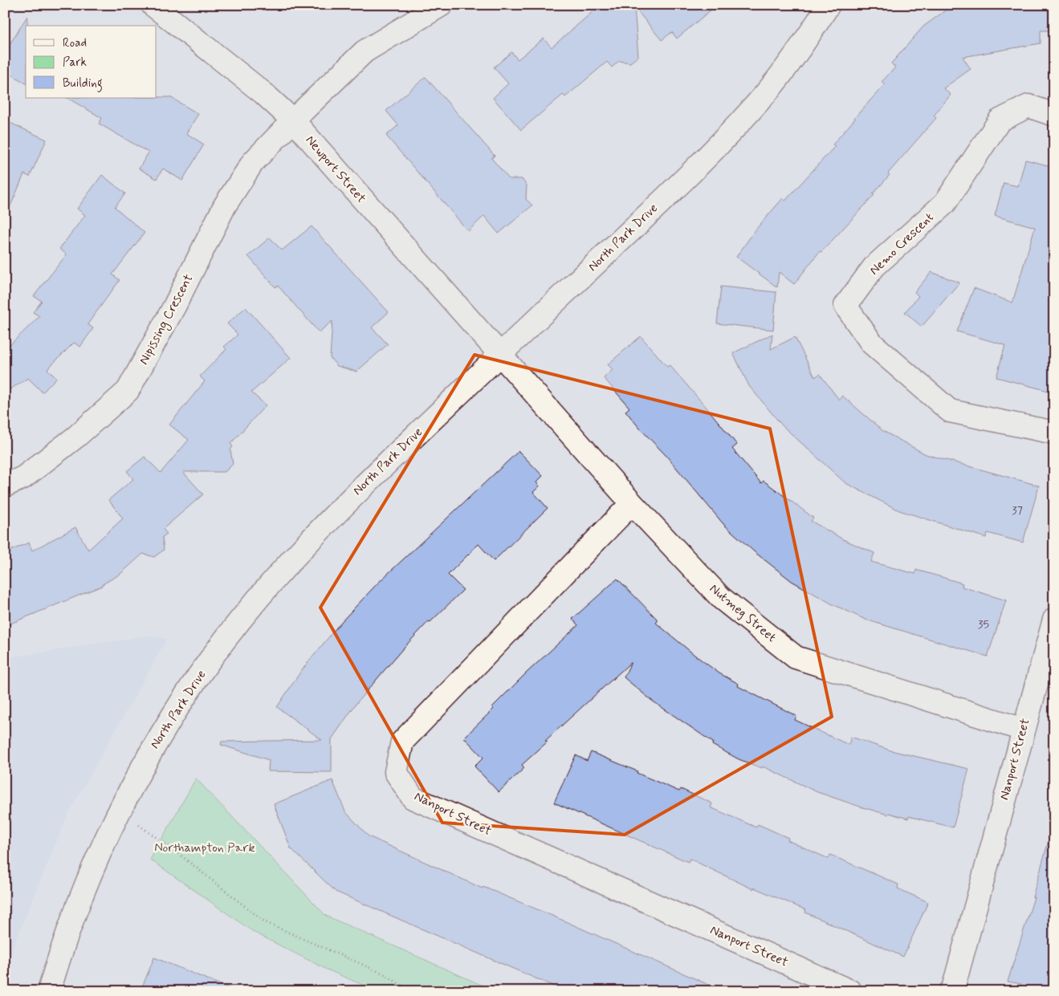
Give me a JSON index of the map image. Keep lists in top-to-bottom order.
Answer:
{
  "streets": {
    "street": [
      "Newport Street",
      "North Park Drive",
      "Nemo Crescent",
      "Nipissing Crescent",
      "Nutmeg Street",
      "Nanport Street"
    ]
  },
  "crossings": [
    ["Newport Street", "North Park Drive"],
    ["Newport Street", "Nipissing Crescent"],
    ["Newport Street", "Nutmeg Street"],
    ["North Park Drive", "Nutmeg Street"],
    ["Nutmeg Street", "Nanport Street"]
  ],
  "parks": ["Northampton Park"],
  "house_numbers": ["37", "35"],
  "legend": ["Road", "Park", "Building"]
}
